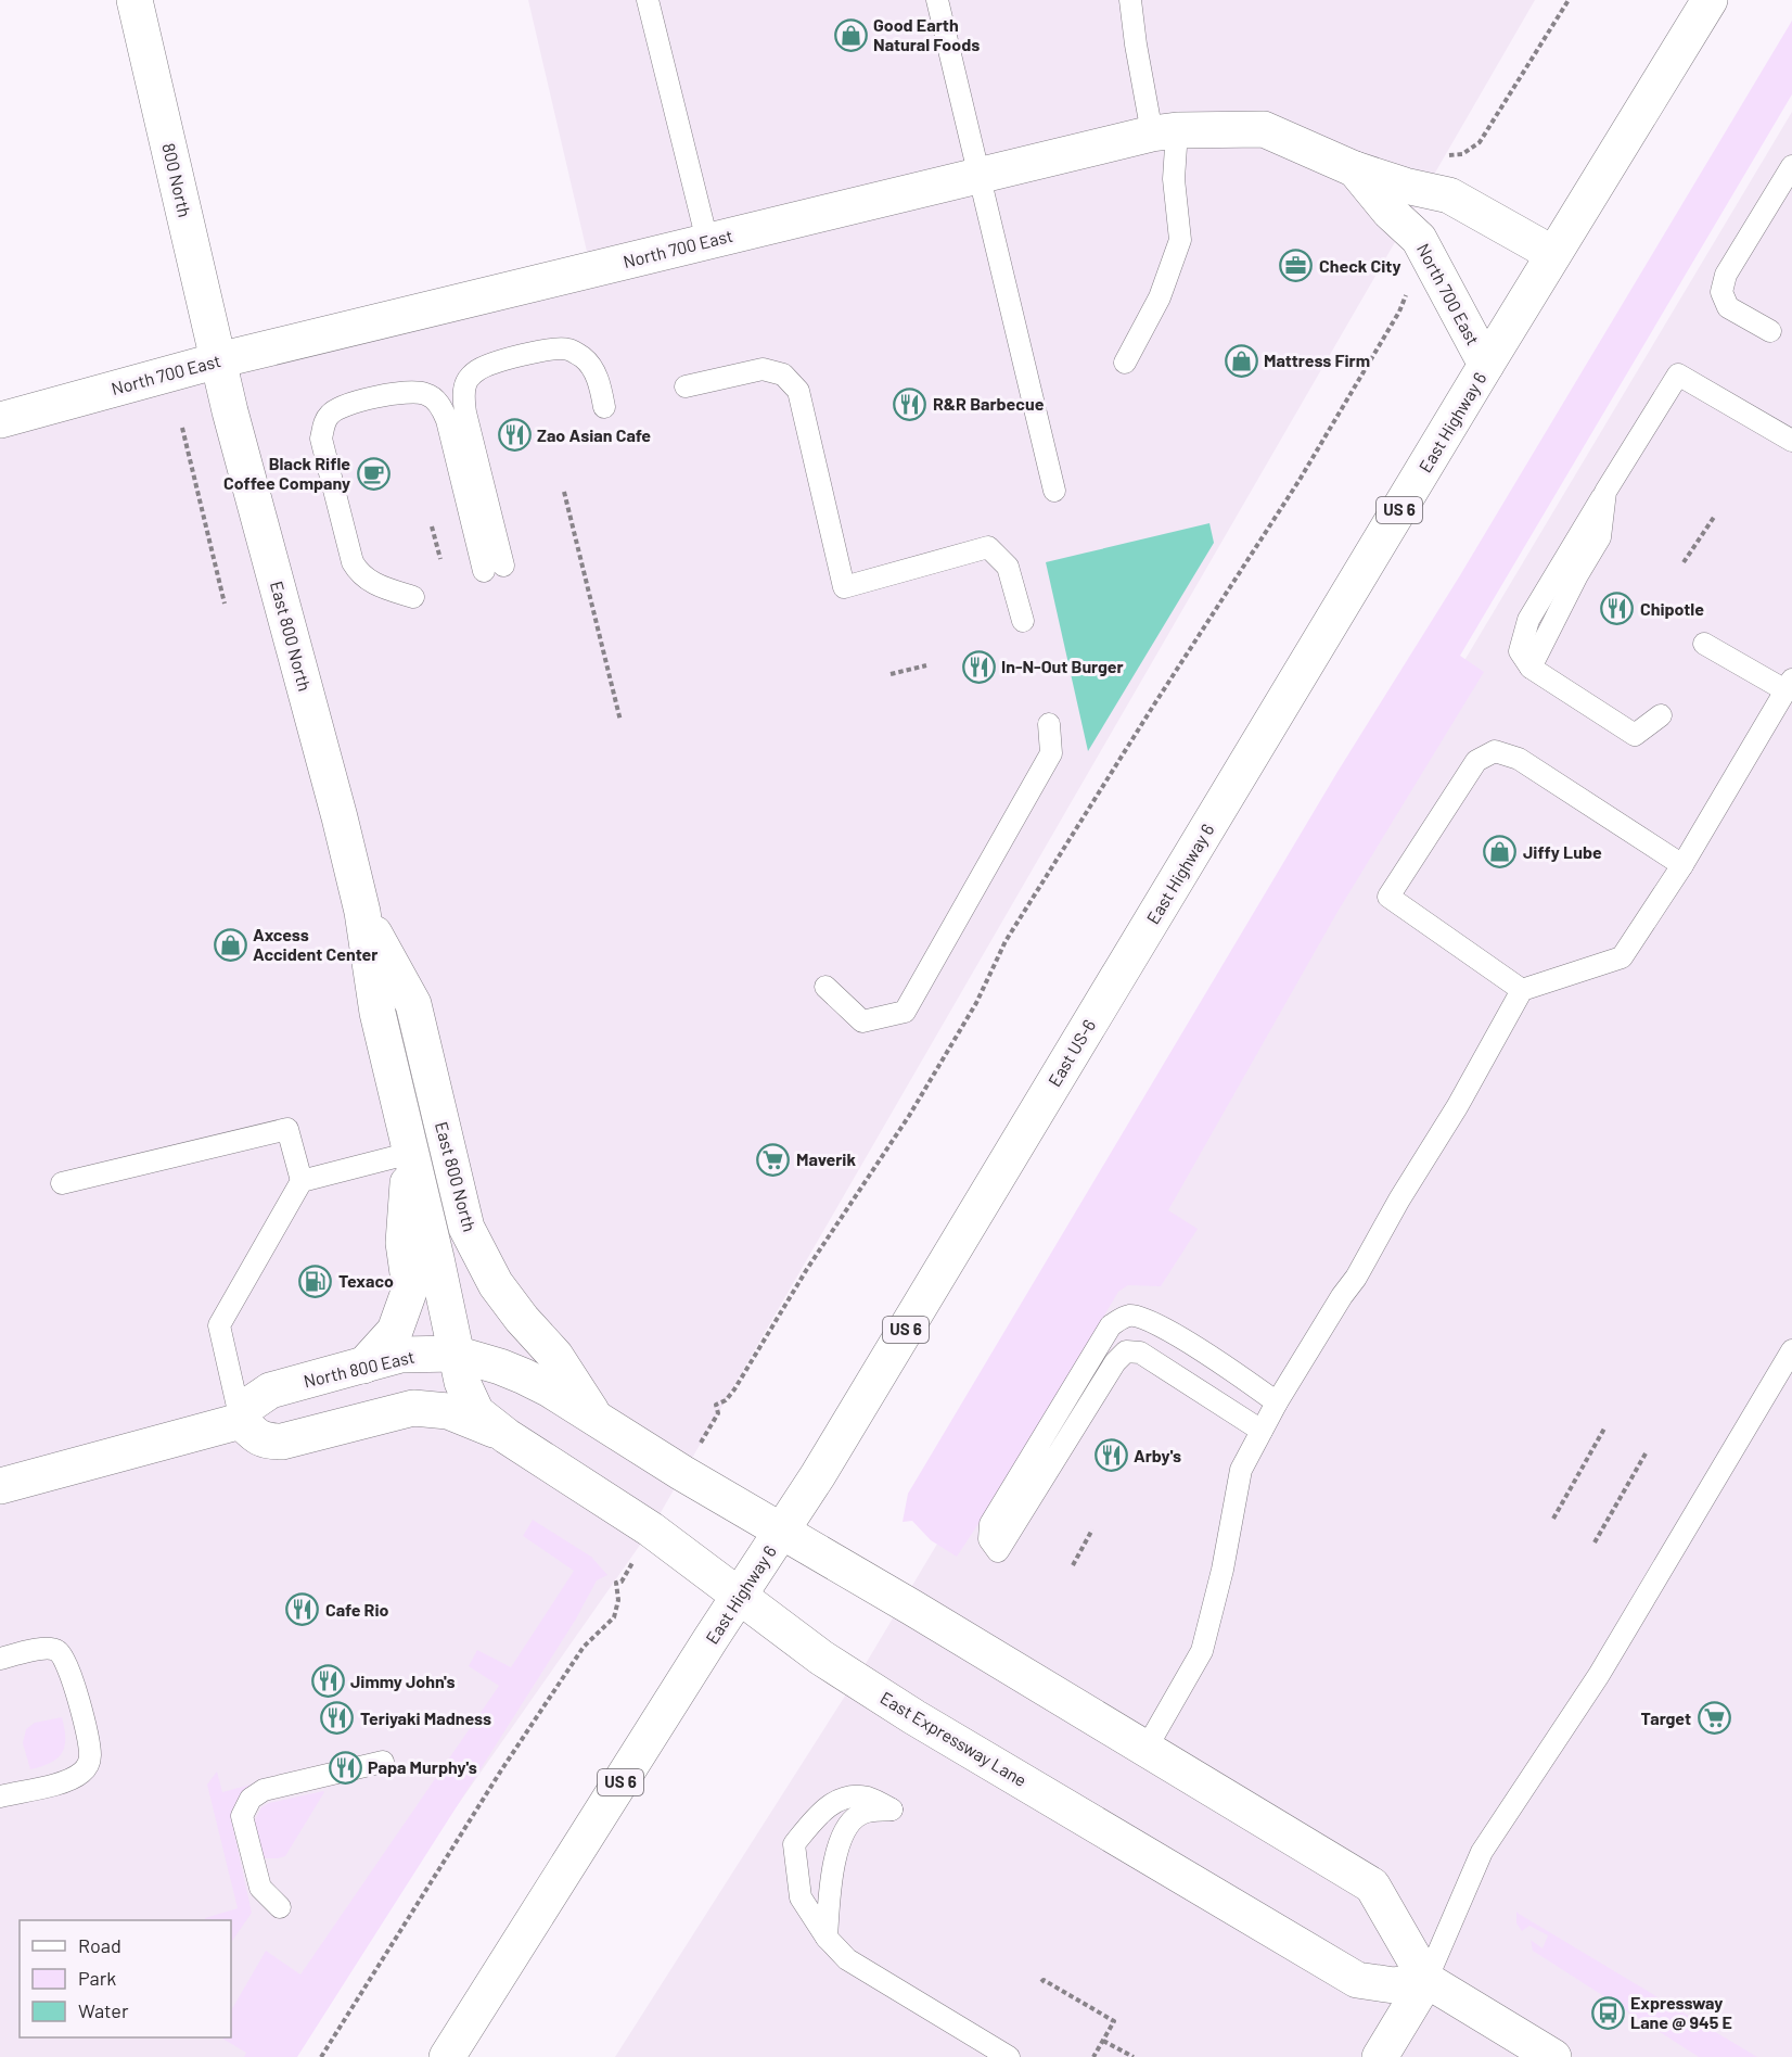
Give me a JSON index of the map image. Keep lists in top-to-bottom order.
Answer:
{
  "streets": {
    "main road": [
      "800 North",
      "North 700 East",
      "East Highway 6",
      "US 6",
      "East 800 North",
      "East US-6",
      "North 800 East",
      "East Expressway Lane"
    ]
  },
  "crossings": [
    ["800 North", "North 700 East"],
    ["800 North", "East 800 North"],
    ["North 700 East", "East Highway 6"],
    ["North 700 East", "East 800 North"],
    ["East Highway 6", "East US-6"],
    ["East Highway 6", "East Expressway Lane"],
    ["East 800 North", "North 800 East"],
    ["East 800 North", "East Expressway Lane"]
  ],
  "places": {
    "shop": [
      "Good Earth Natural Foods",
      "Mattress Firm",
      "Jiffy Lube",
      "Axcess Accident Center"
    ],
    "office": ["Check City"],
    "restaurant": [
      "R&R Barbecue",
      "Zao Asian Cafe",
      "Chipotle",
      "In-N-Out Burger",
      "Arby's",
      "Cafe Rio",
      "Jimmy John's",
      "Teriyaki Madness",
      "Papa Murphy's"
    ],
    "cafe": ["Black Rifle Coffee Company"],
    "supermarket": ["Maverik", "Target"],
    "fuel station": ["Texaco"],
    "bus stop": ["Expressway Lane @ 945 E"]
  },
  "legend": ["Road", "Park", "Water"]
}
